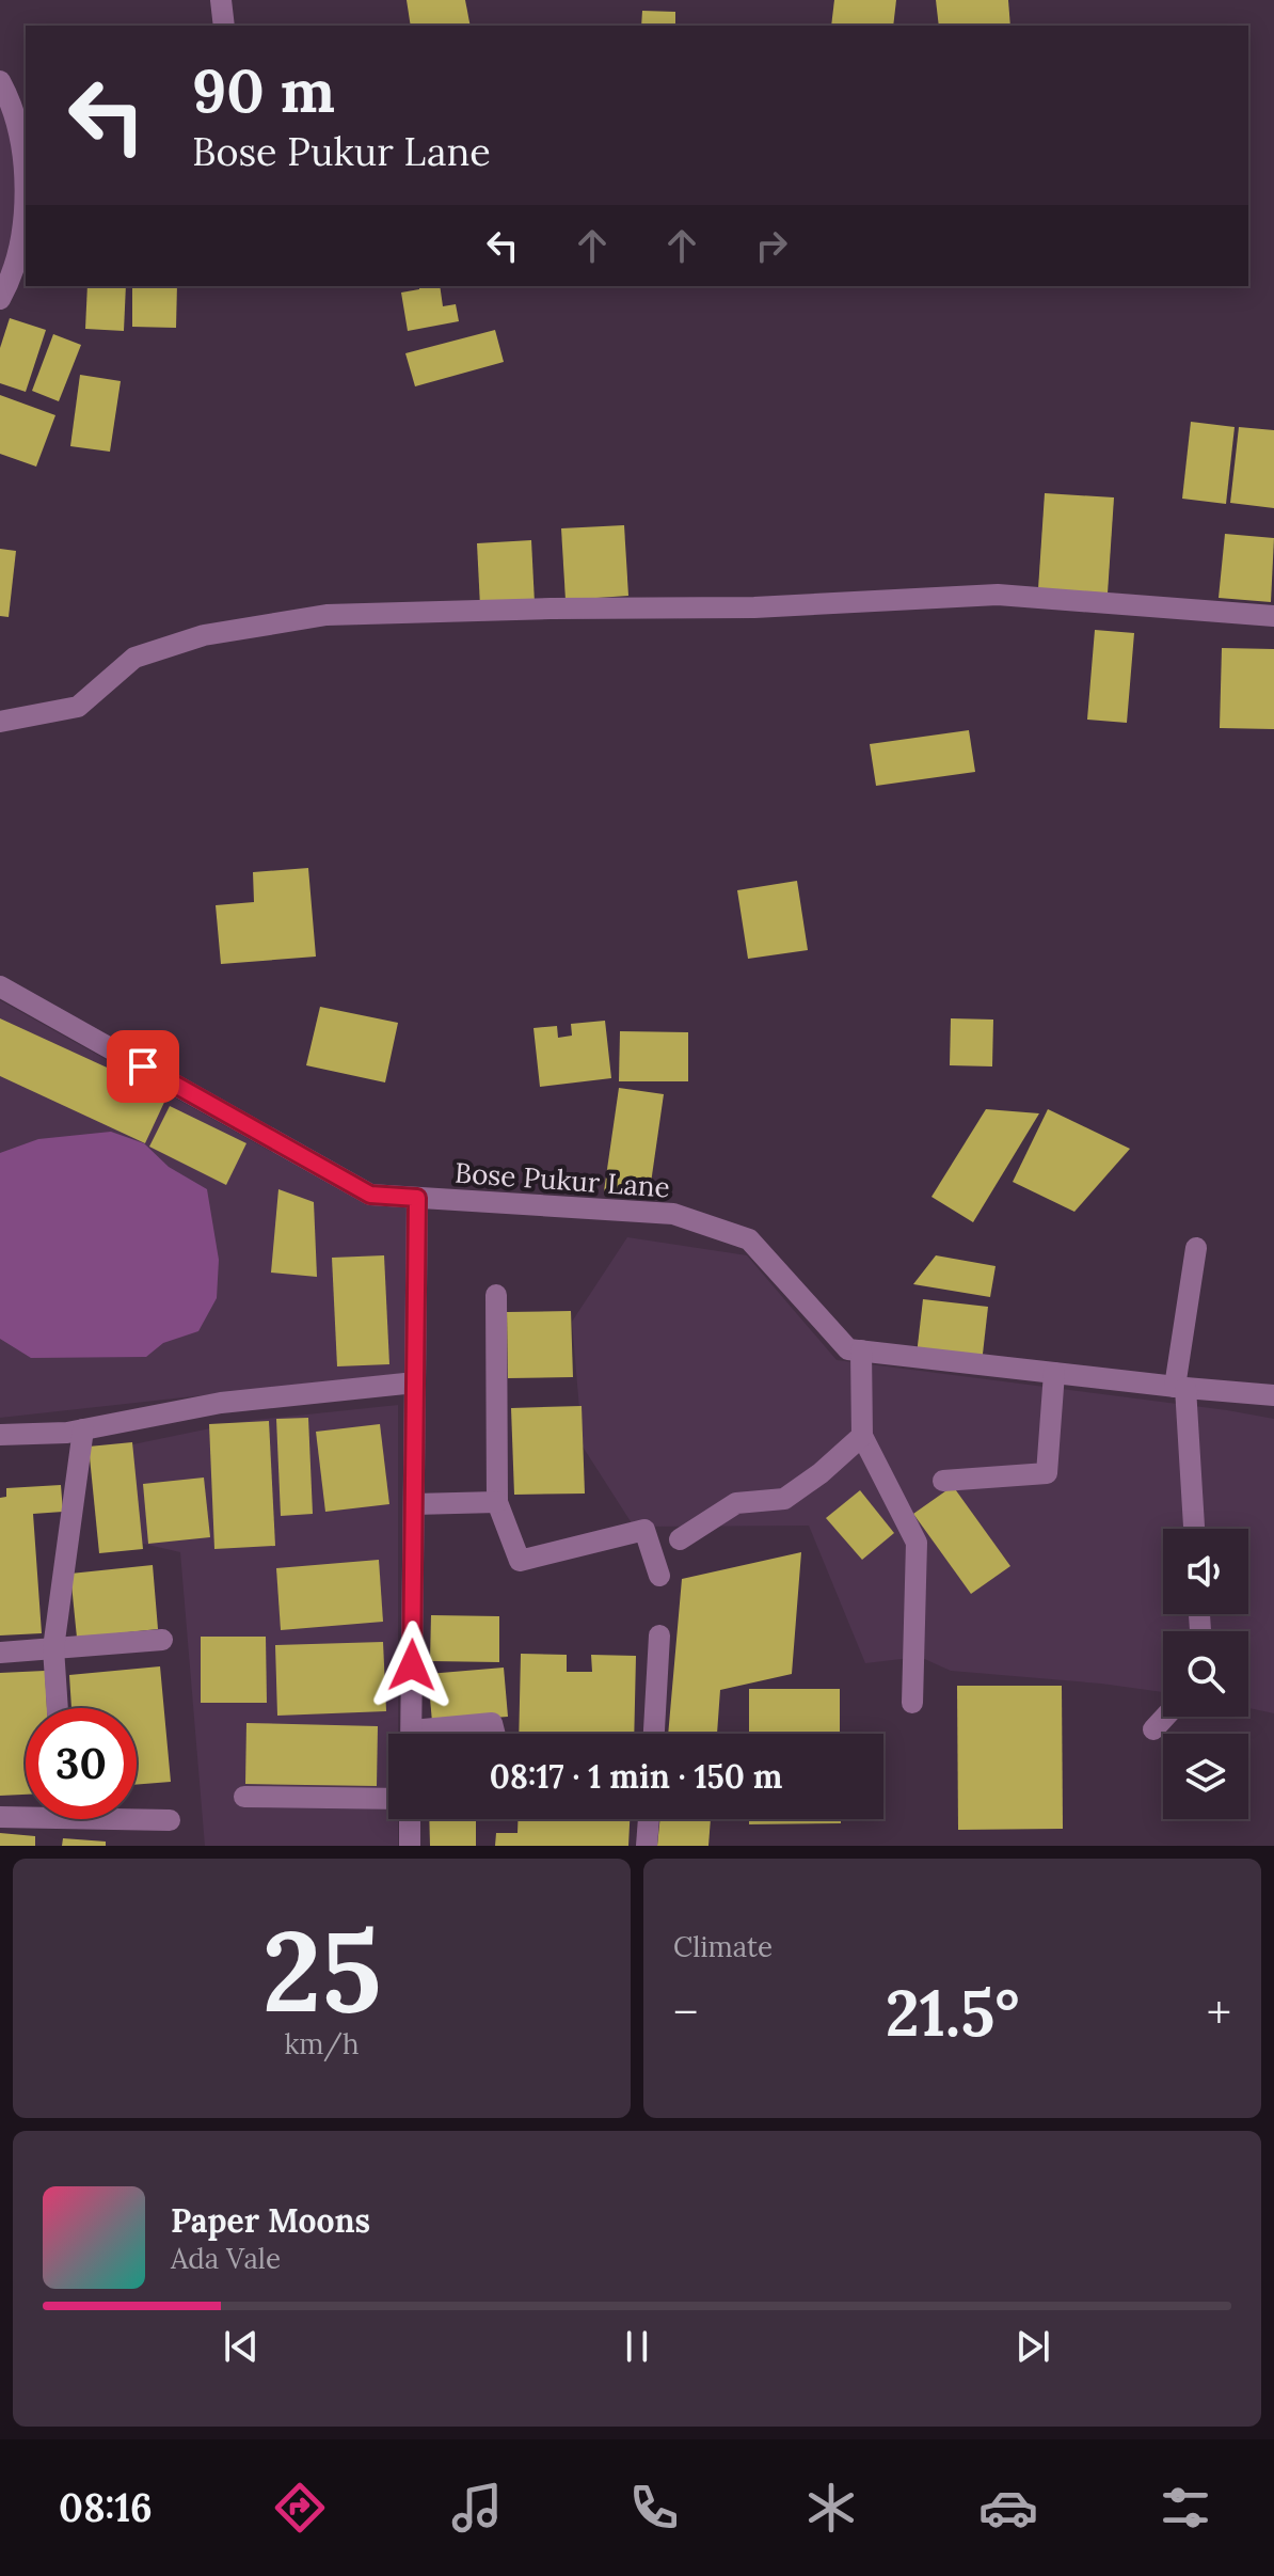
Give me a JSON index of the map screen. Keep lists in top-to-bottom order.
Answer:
{
  "streets": {
    "street": ["Bose Pukur Lane"]
  },
  "page": {
    "turn": ["90 m", "Bose Pukur Lane"],
    "limit": "30",
    "trip": "08:17 · 1 min · 150 m",
    "tile": [
      ["25", "km/h"],
      "Climate"
    ],
    "heat": ["−", "21.5°", "+"],
    "song": ["Paper Moons", "Ada Vale"],
    "tabs": "08:16"
  }
}
